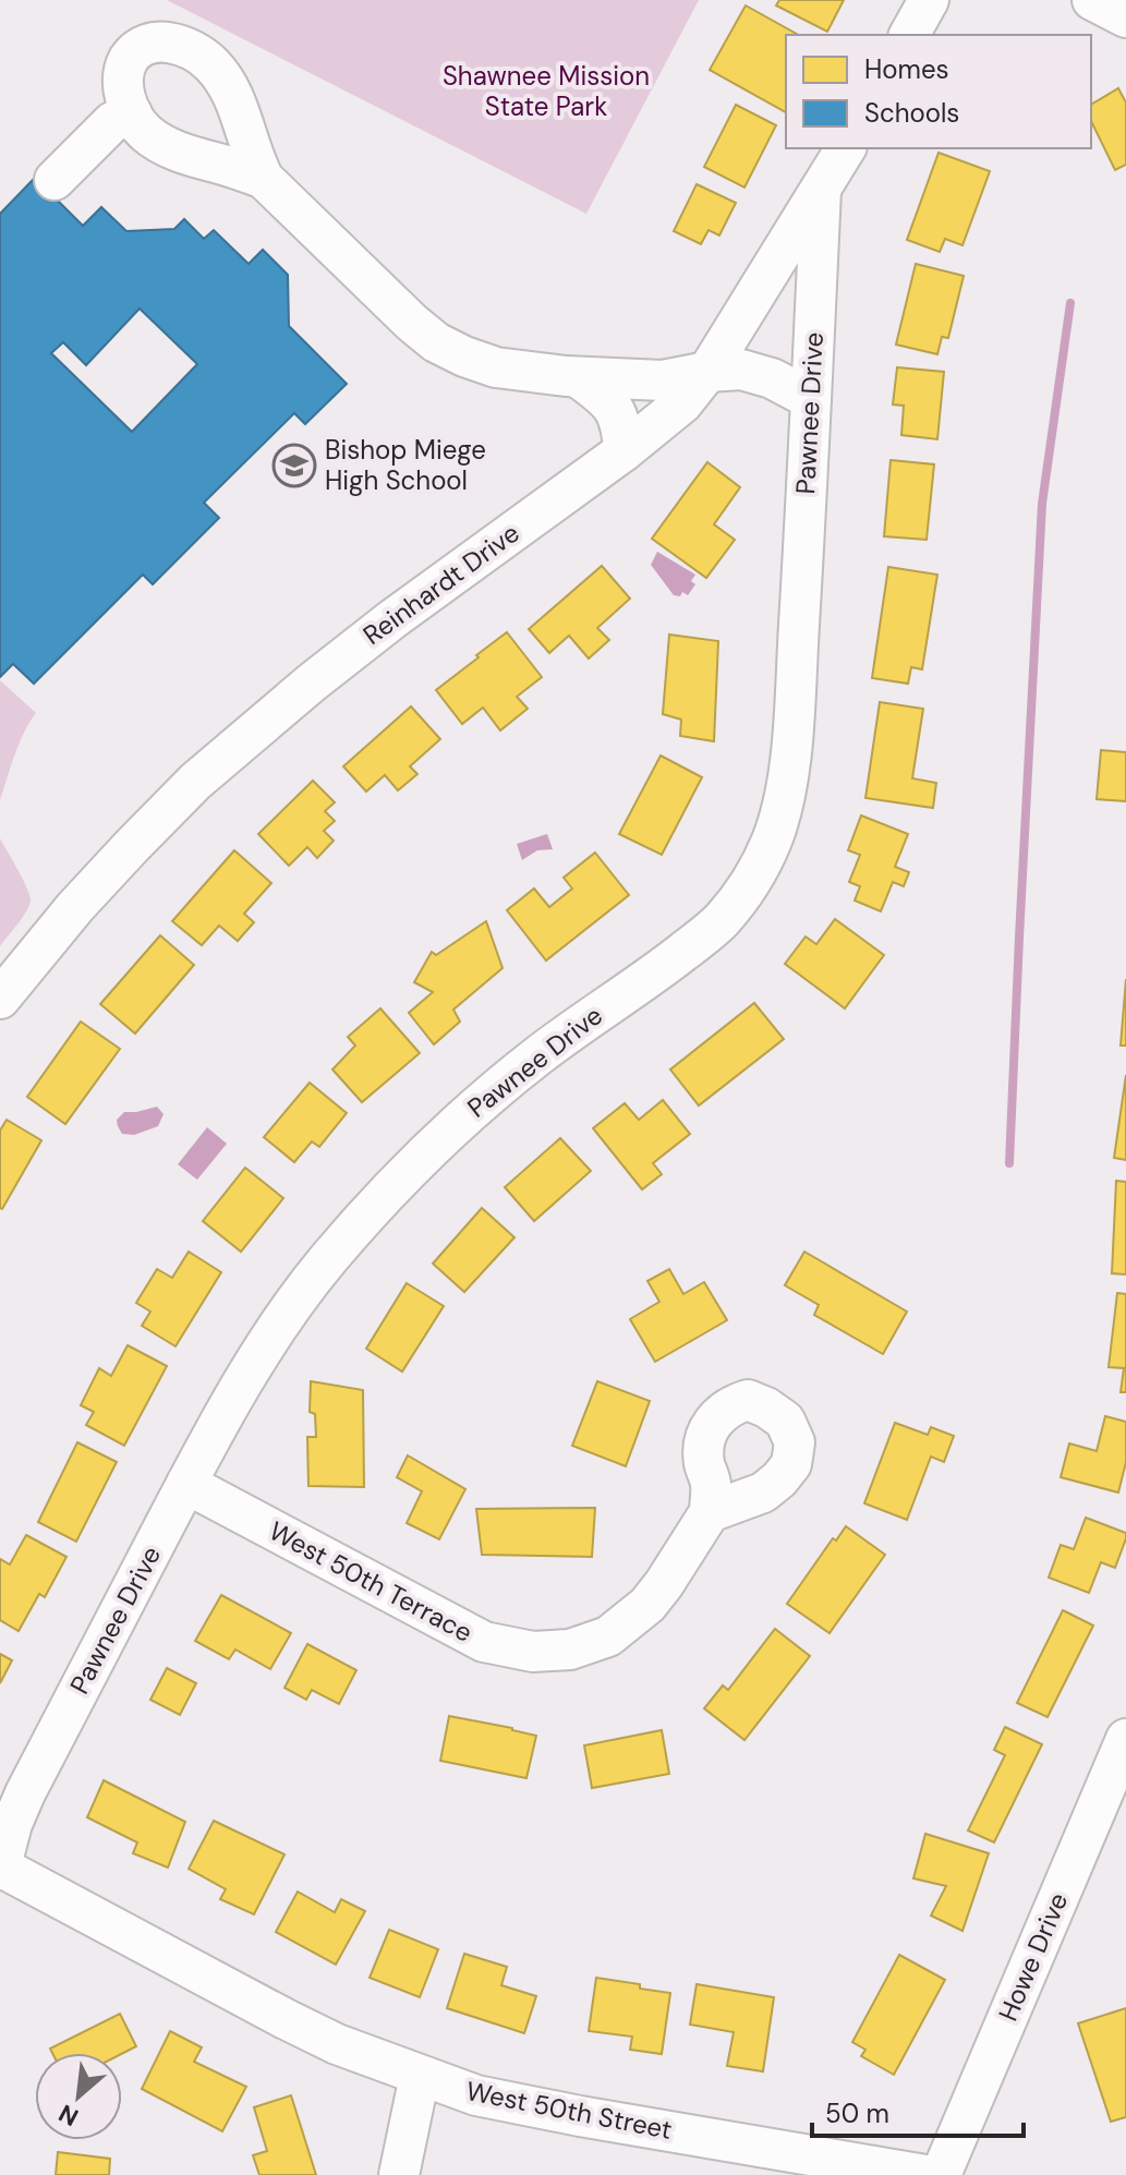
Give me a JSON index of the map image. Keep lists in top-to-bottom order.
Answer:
{
  "streets": {
    "street": [
      "Pawnee Drive",
      "Reinhardt Drive",
      "West 50th Terrace",
      "Howe Drive",
      "West 50th Street"
    ]
  },
  "crossings": [
    ["Pawnee Drive", "Reinhardt Drive"],
    ["Pawnee Drive", "West 50th Terrace"],
    ["Pawnee Drive", "West 50th Street"]
  ],
  "parks": ["Shawnee Mission State Park"],
  "places": {
    "school or university": ["Bishop Miege High School"]
  },
  "legend": ["Homes", "Schools"],
  "scale_bar": "50 m",
  "north": "bottom left"
}
